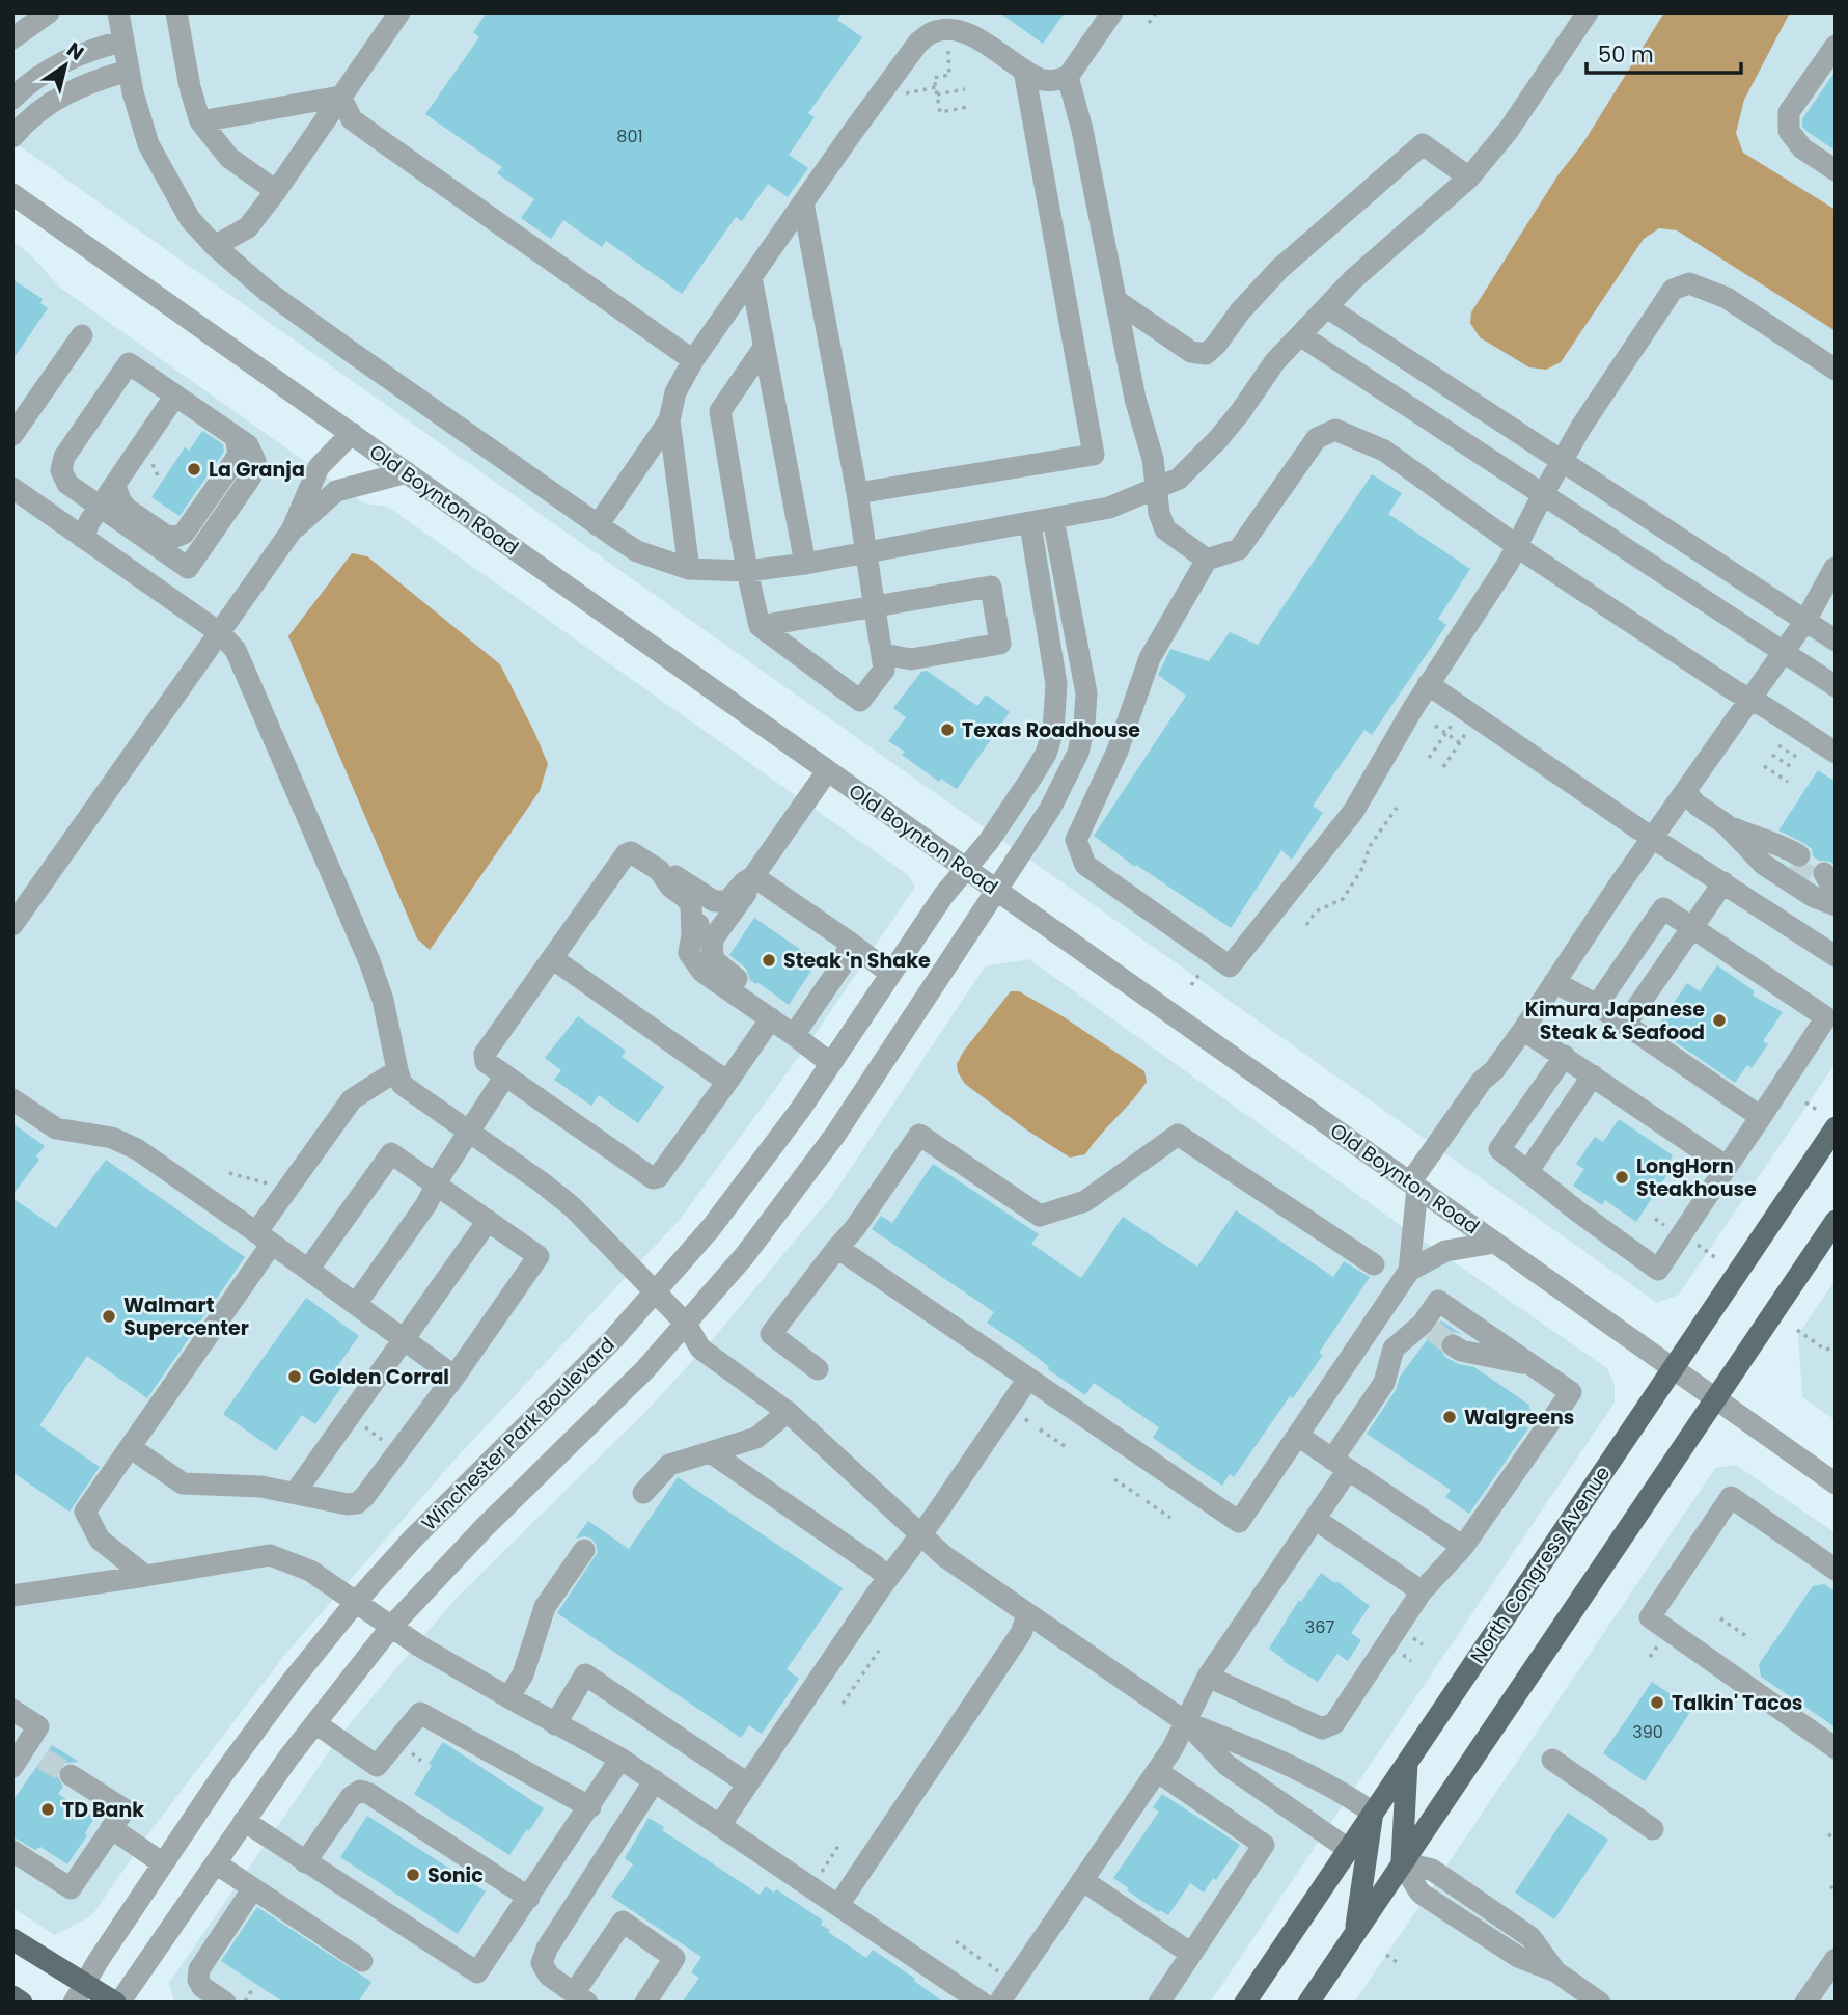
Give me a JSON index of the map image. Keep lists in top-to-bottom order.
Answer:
{
  "streets": {
    "main road": ["North Congress Avenue"],
    "street": ["Old Boynton Road", "Winchester Park Boulevard"]
  },
  "crossings": [
    ["Old Boynton Road", "Winchester Park Boulevard"],
    ["Old Boynton Road", "North Congress Avenue"]
  ],
  "places": [
    "La Granja",
    "Texas Roadhouse",
    "Steak 'n Shake",
    "Kimura Japanese Steak & Seafood",
    "LongHorn Steakhouse",
    "Walmart Supercenter",
    "Golden Corral",
    "Walgreens",
    "Talkin' Tacos",
    "TD Bank",
    "Sonic"
  ],
  "house_numbers": ["801", "367", "390"],
  "scale_bar": "50 m",
  "north": "top right"
}
